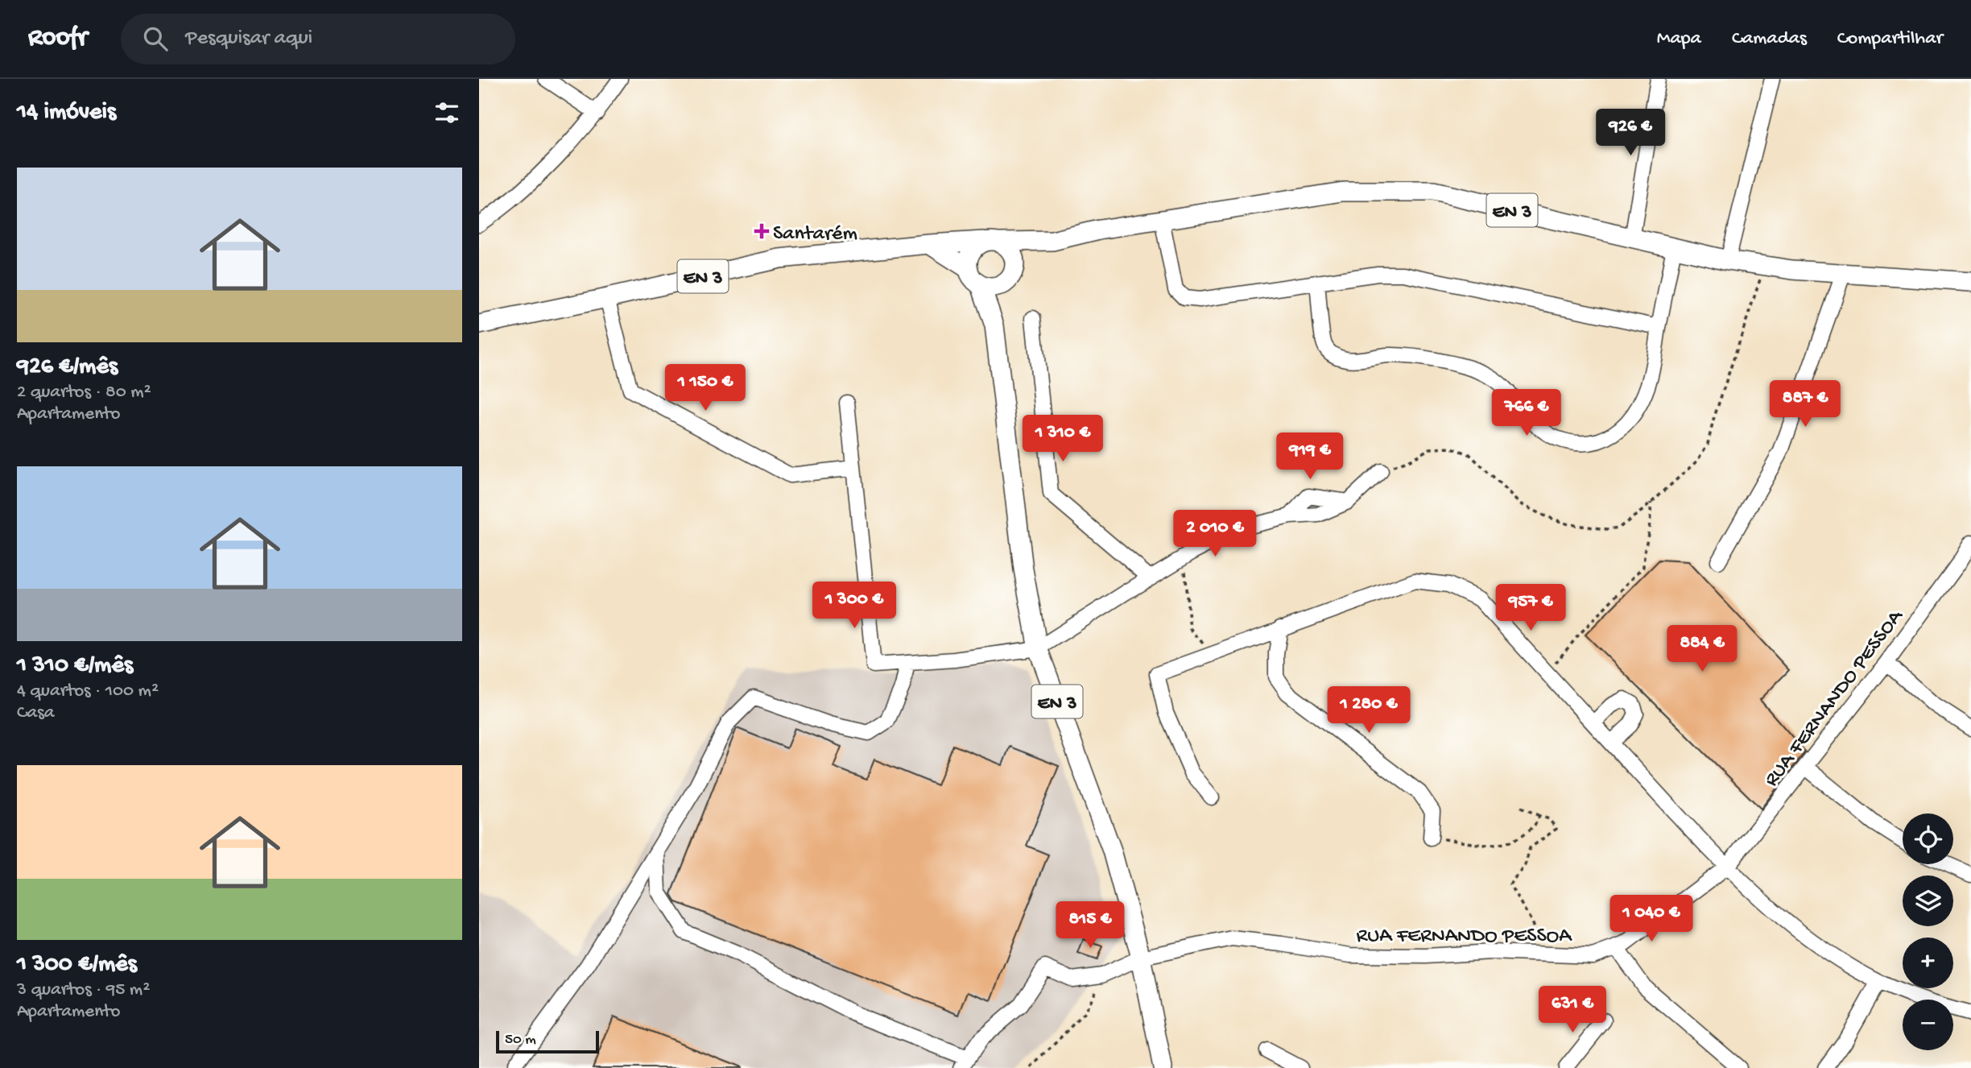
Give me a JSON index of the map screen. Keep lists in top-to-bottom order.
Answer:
{
  "streets": {
    "main road": ["EN 3"],
    "street": ["RUA FERNANDO PESSOA"]
  },
  "crossings": [
    ["EN 3", "RUA FERNANDO PESSOA"]
  ],
  "places": {
    "health": ["Santarém"]
  },
  "scale_bar": "50 m",
  "page": {
    "header": "Roofr",
    "search": "Pesquisar aqui",
    "nav": ["Mapa", "Camadas", "Compartilhar"],
    "heading": "14 imóveis",
    "price": [
      "926 €",
      "1 150 €",
      "887 €",
      "766 €",
      "1 310 €",
      "919 €",
      "2 010 €",
      "1 300 €",
      "957 €",
      "884 €",
      "1 280 €",
      "1 040 €",
      "815 €",
      "631 €"
    ],
    "list": [
      {
        "name": "926 €/mês",
        "note": "2 quartos · 80 m² · Apartamento"
      },
      {
        "name": "1 310 €/mês",
        "note": "4 quartos · 100 m² · Casa"
      },
      {
        "name": "1 300 €/mês",
        "note": "3 quartos · 95 m² · Apartamento"
      }
    ],
    "map_buttons": ["+", "−"],
    "scale": "50 m"
  }
}
